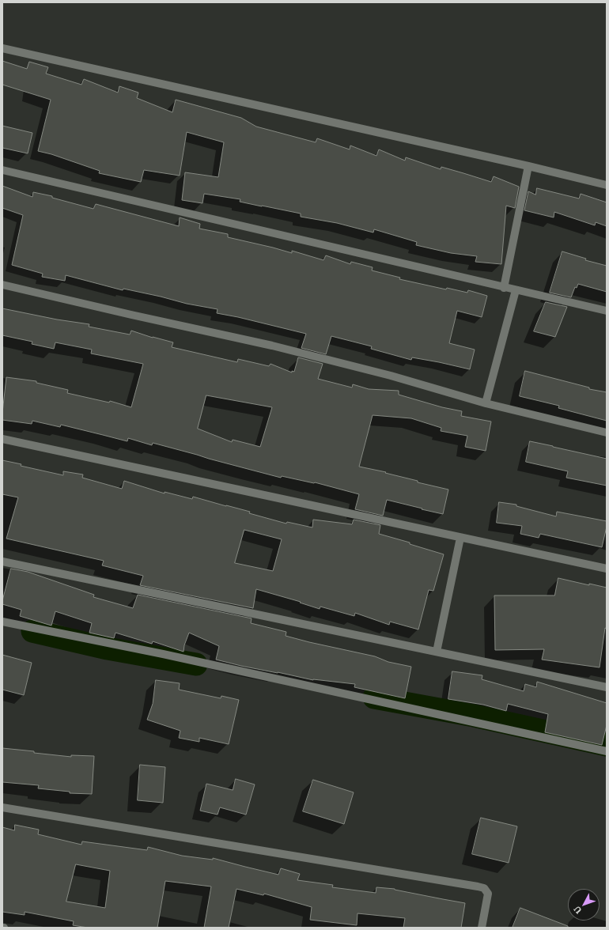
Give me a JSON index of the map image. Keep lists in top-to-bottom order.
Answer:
{
  "north": "bottom left"
}
